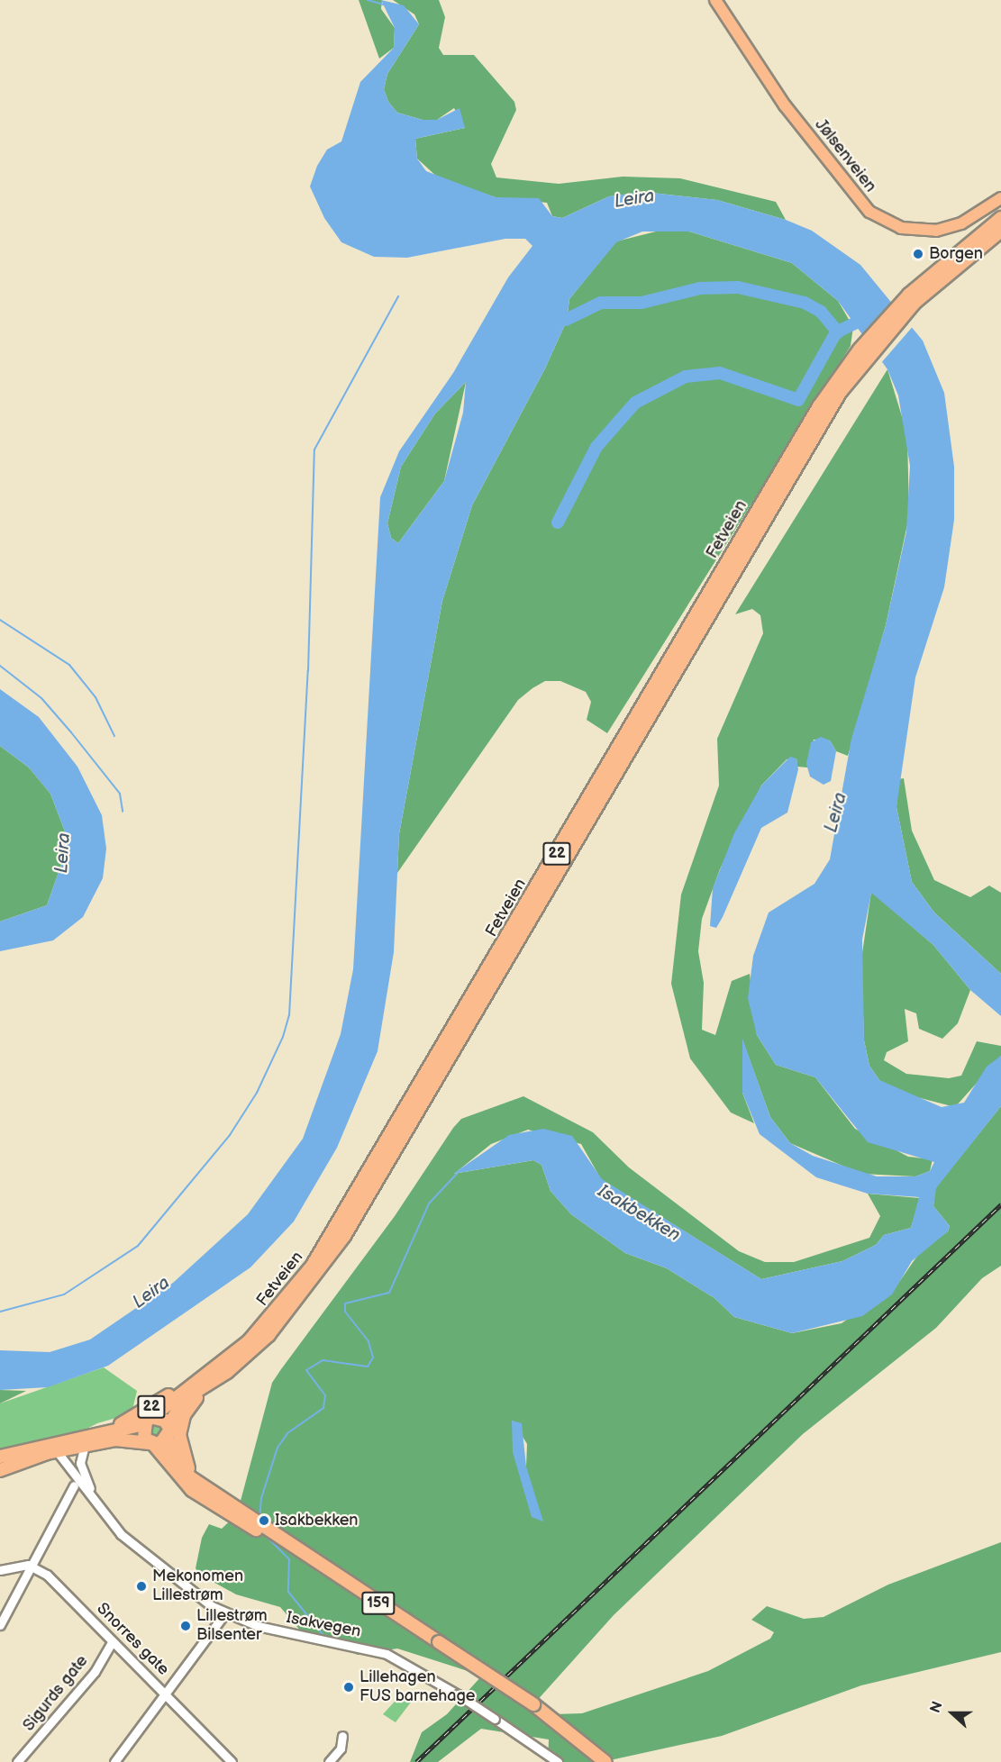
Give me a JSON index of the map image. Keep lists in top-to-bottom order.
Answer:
{
  "streets": {
    "highway": ["Fetveien", "22", "159"],
    "main road": ["Jølsenveien"],
    "street": ["Isakvegen", "Snorres gate", "Sigurds gate"]
  },
  "crossings": [
    ["Fetveien", "22"],
    ["Fetveien", "159"],
    ["22", "159"],
    ["22", "Isakvegen"],
    ["Snorres gate", "Sigurds gate"]
  ],
  "water": ["Leira", "Isakbekken"],
  "places": [
    "Borgen",
    "Isakbekken",
    "Mekonomen Lillestrøm",
    "Lillestrøm Bilsenter",
    "Lillehagen FUS barnehage"
  ],
  "north": "left"
}
